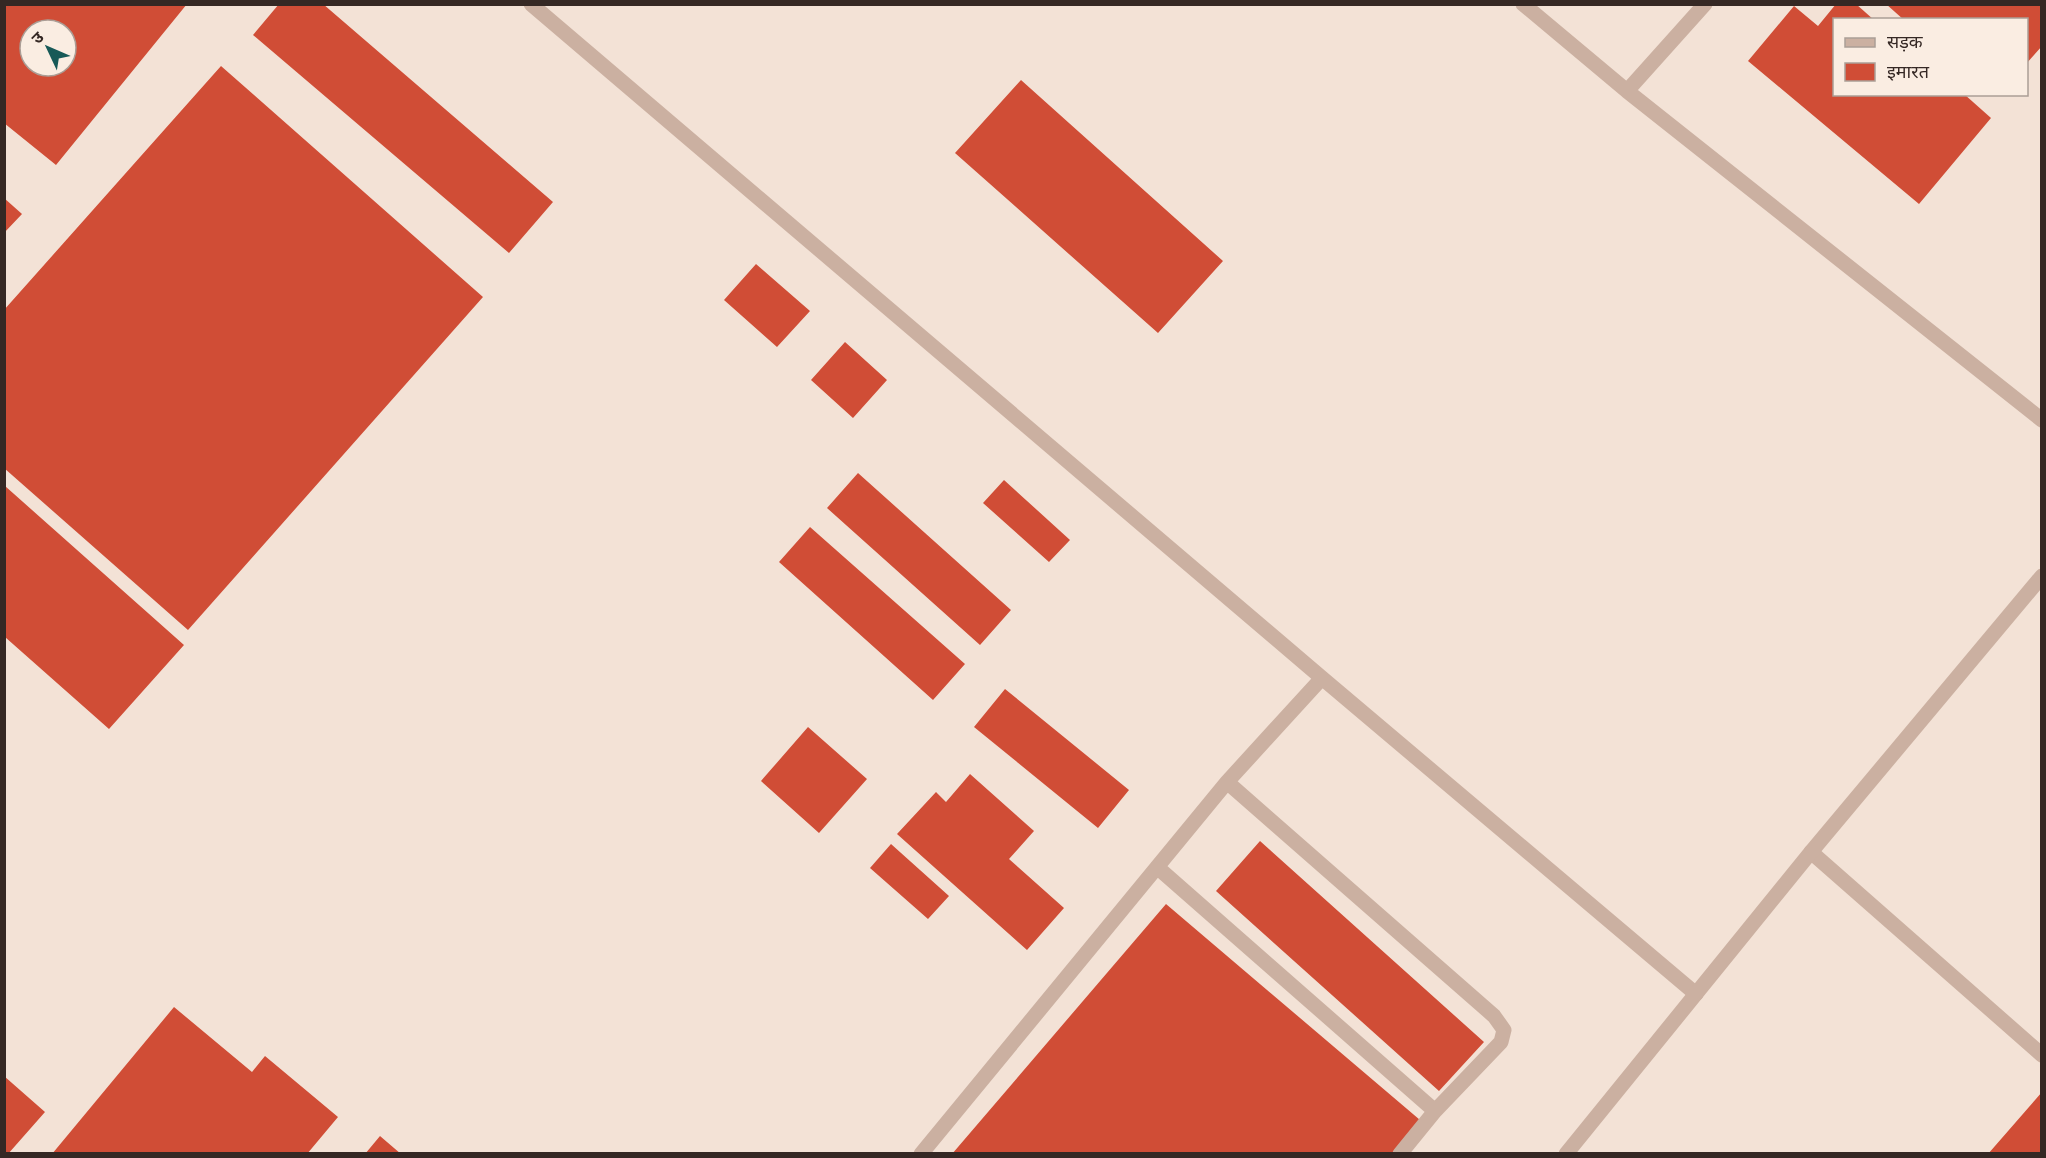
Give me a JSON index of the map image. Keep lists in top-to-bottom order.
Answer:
{
  "legend": ["सड़क", "इमारत"],
  "north": "top left"
}
